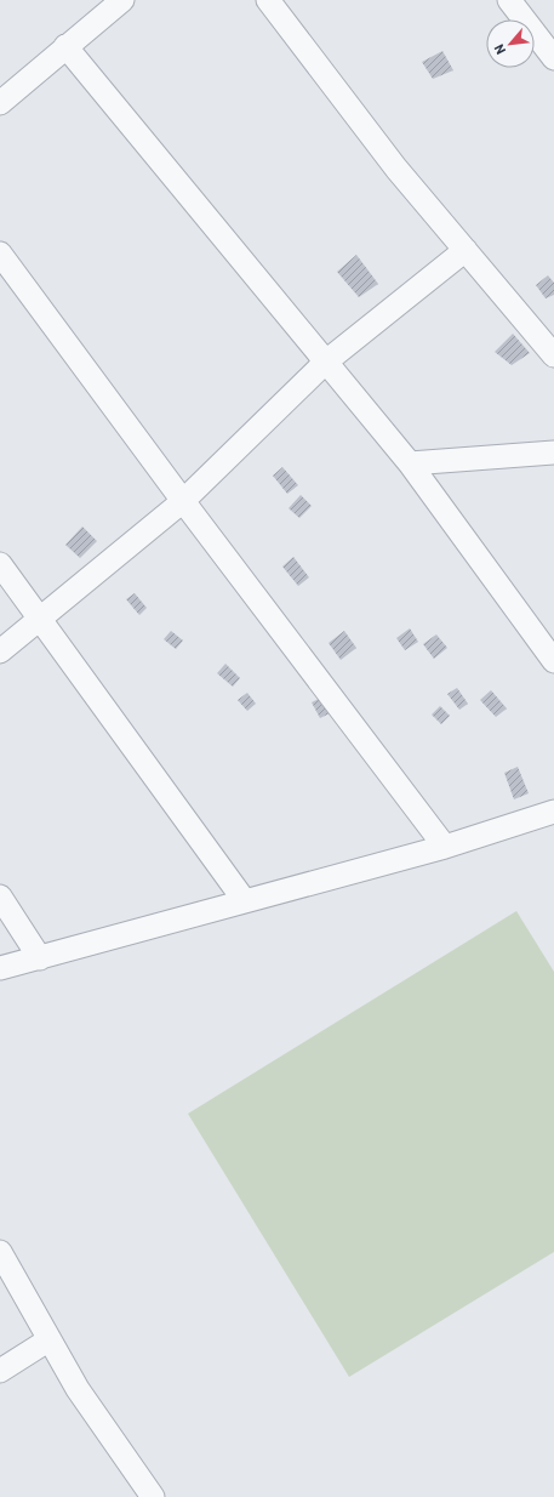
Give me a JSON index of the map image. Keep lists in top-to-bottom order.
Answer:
{
  "north": "bottom left"
}
